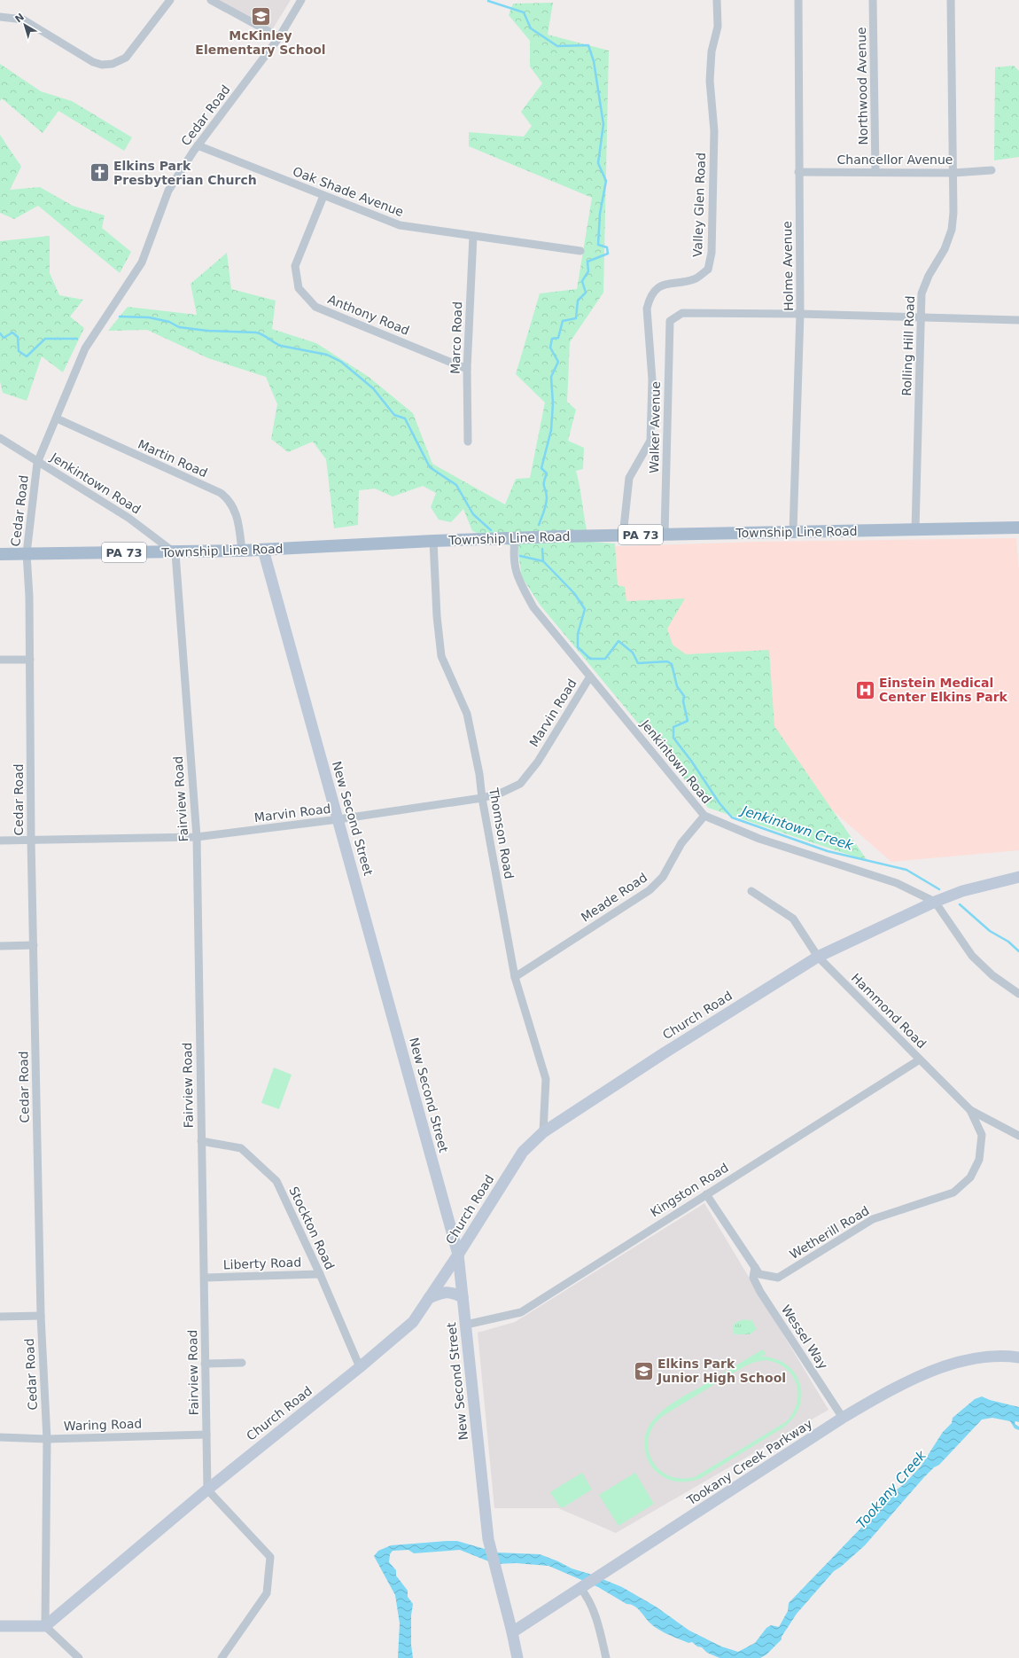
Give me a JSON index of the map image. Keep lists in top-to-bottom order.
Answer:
{
  "streets": {
    "main road": ["Township Line Road", "PA 73"],
    "street": [
      "Northwood Avenue",
      "Cedar Road",
      "Chancellor Avenue",
      "Oak Shade Avenue",
      "Valley Glen Road",
      "Holme Avenue",
      "Anthony Road",
      "Marco Road",
      "Rolling Hill Road",
      "Walker Avenue",
      "Martin Road",
      "Jenkintown Road",
      "Marvin Road",
      "Fairview Road",
      "New Second Street",
      "Thomson Road",
      "Meade Road",
      "Hammond Road",
      "Church Road",
      "Kingston Road",
      "Stockton Road",
      "Wetherill Road",
      "Liberty Road",
      "Wessel Way",
      "Waring Road",
      "Tookany Creek Parkway"
    ]
  },
  "crossings": [
    ["Northwood Avenue", "Chancellor Avenue"],
    ["Cedar Road", "Oak Shade Avenue"],
    ["Cedar Road", "Martin Road"],
    ["Cedar Road", "Jenkintown Road"],
    ["Cedar Road", "Township Line Road"],
    ["Cedar Road", "Marvin Road"],
    ["Cedar Road", "Church Road"],
    ["Cedar Road", "Waring Road"],
    ["Chancellor Avenue", "Holme Avenue"],
    ["Chancellor Avenue", "Rolling Hill Road"],
    ["Oak Shade Avenue", "Anthony Road"],
    ["Oak Shade Avenue", "Marco Road"],
    ["Valley Glen Road", "Township Line Road"],
    ["Holme Avenue", "Walker Avenue"],
    ["Holme Avenue", "Township Line Road"],
    ["Anthony Road", "Marco Road"],
    ["Rolling Hill Road", "Township Line Road"],
    ["Walker Avenue", "Township Line Road"],
    ["Martin Road", "Township Line Road"],
    ["Jenkintown Road", "Township Line Road"],
    ["Jenkintown Road", "Marvin Road"],
    ["Jenkintown Road", "Fairview Road"],
    ["Jenkintown Road", "Meade Road"],
    ["Jenkintown Road", "Church Road"],
    ["Township Line Road", "Fairview Road"],
    ["Township Line Road", "New Second Street"],
    ["Township Line Road", "Thomson Road"],
    ["Marvin Road", "Fairview Road"],
    ["Marvin Road", "New Second Street"],
    ["Marvin Road", "Thomson Road"],
    ["Fairview Road", "Church Road"],
    ["Fairview Road", "Stockton Road"],
    ["Fairview Road", "Liberty Road"],
    ["Fairview Road", "Waring Road"],
    ["New Second Street", "Church Road"],
    ["New Second Street", "Kingston Road"],
    ["New Second Street", "Tookany Creek Parkway"],
    ["Thomson Road", "Meade Road"],
    ["Thomson Road", "Church Road"],
    ["Hammond Road", "Church Road"],
    ["Hammond Road", "Kingston Road"],
    ["Hammond Road", "Wetherill Road"],
    ["Church Road", "Stockton Road"],
    ["Kingston Road", "Wetherill Road"],
    ["Stockton Road", "Liberty Road"],
    ["Wetherill Road", "Wessel Way"],
    ["Wessel Way", "Tookany Creek Parkway"]
  ],
  "water": ["Jenkintown Creek", "Tookany Creek"],
  "places": {
    "school or university": ["McKinley Elementary School", "Elkins Park Junior High School"],
    "church": ["Elkins Park Presbyterian Church"],
    "hospital": ["Einstein Medical Center Elkins Park"]
  },
  "north": "top left"
}
